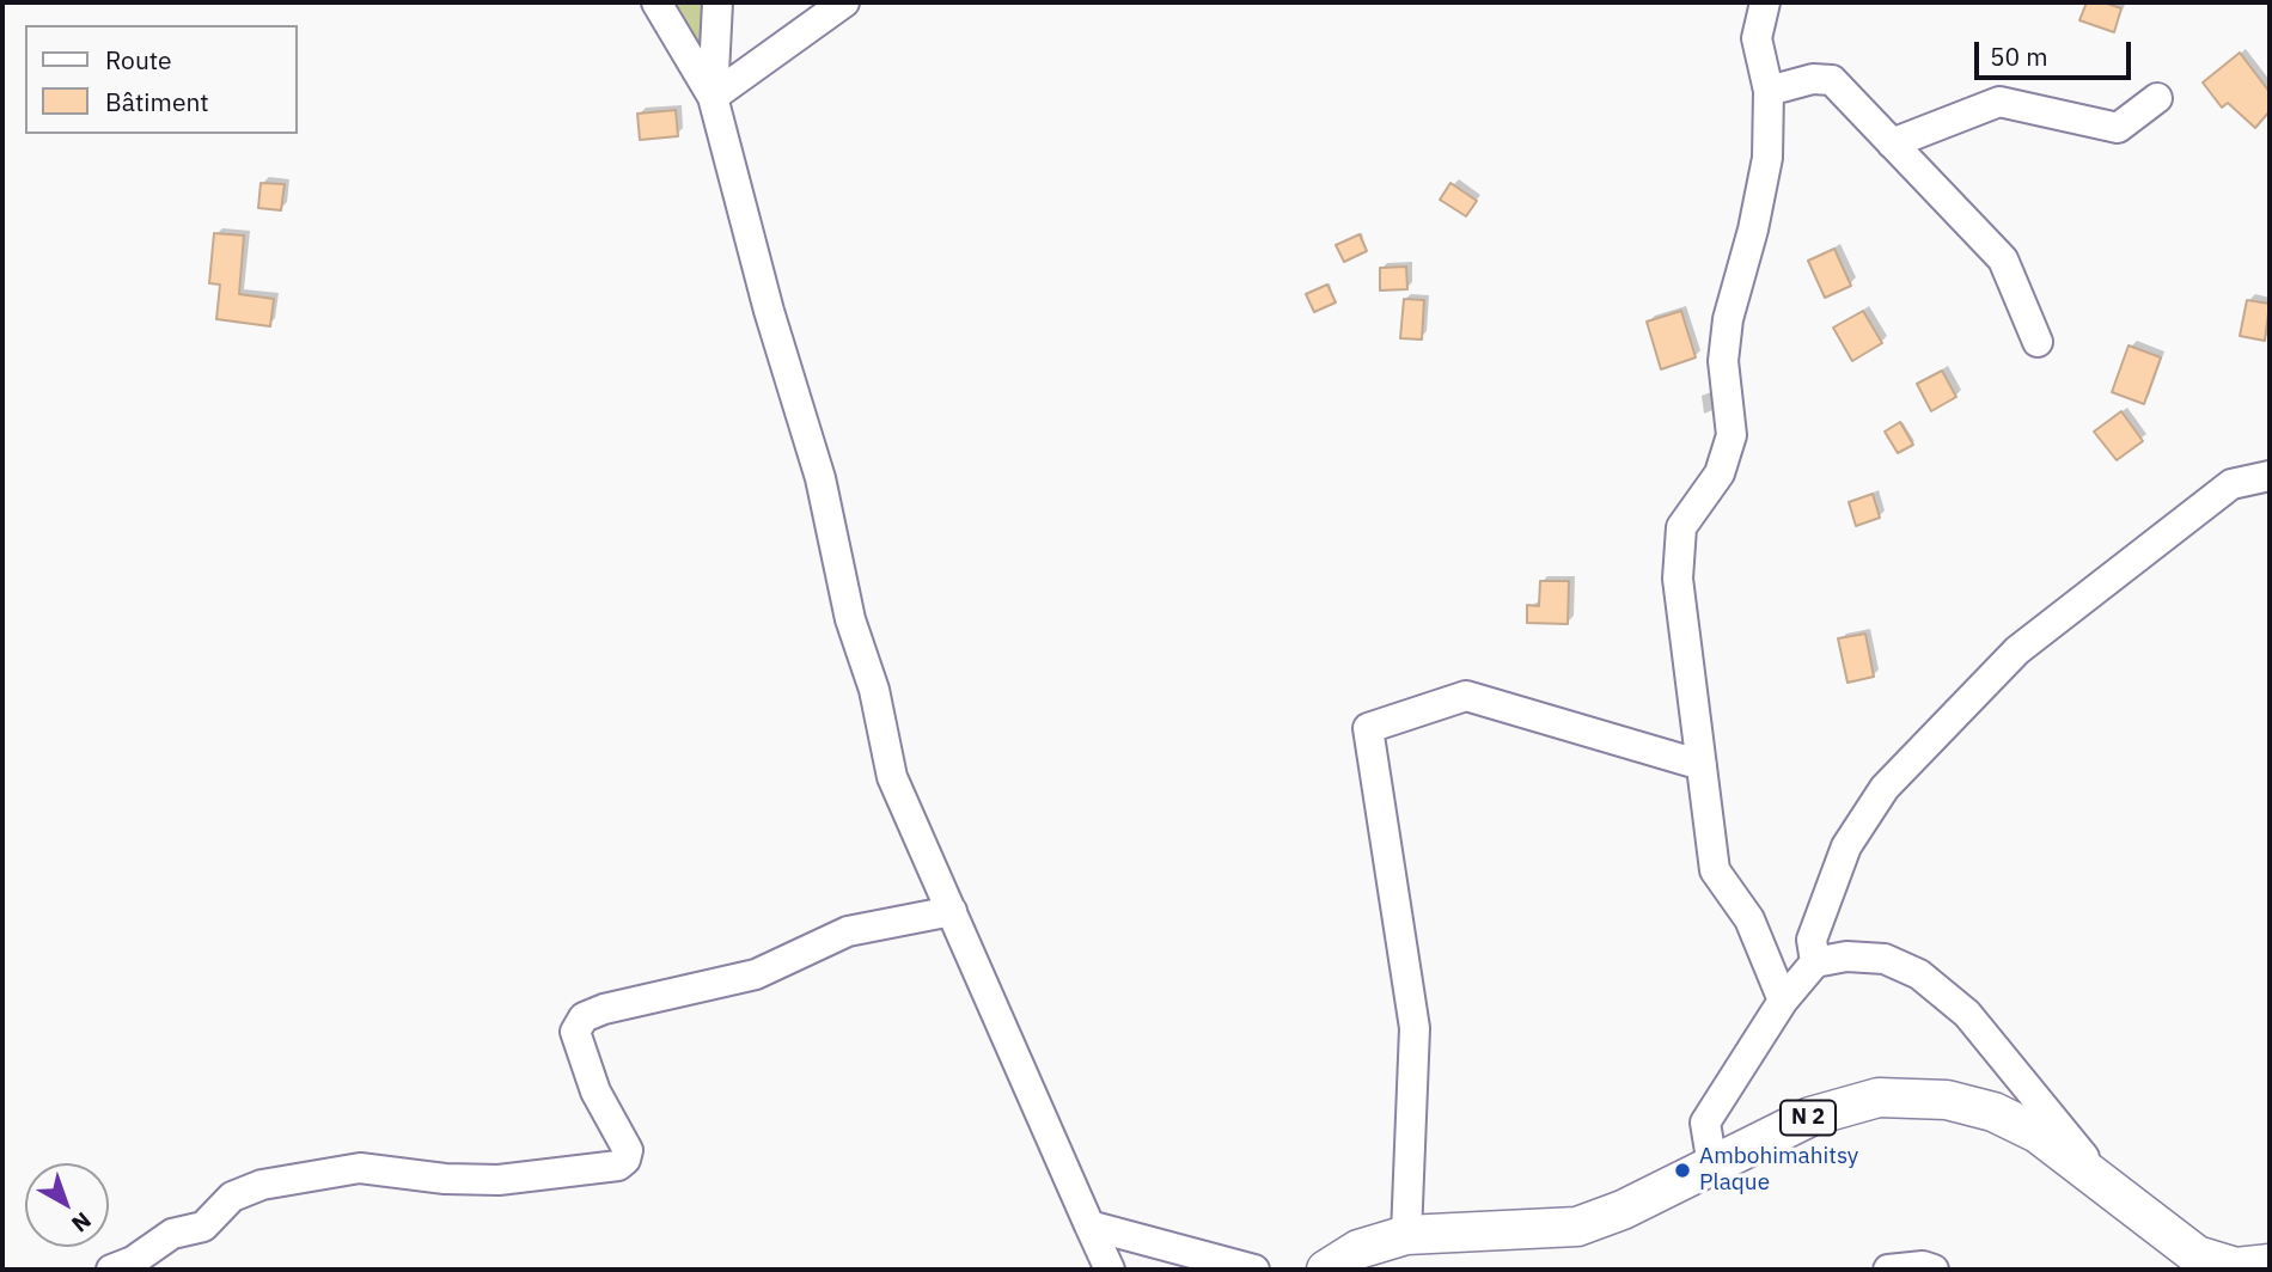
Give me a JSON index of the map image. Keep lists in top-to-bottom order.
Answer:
{
  "streets": {
    "main road": ["N 2"]
  },
  "places": ["Ambohimahitsy Plaque"],
  "legend": ["Route", "Bâtiment"],
  "scale_bar": "50 m",
  "north": "bottom right"
}
